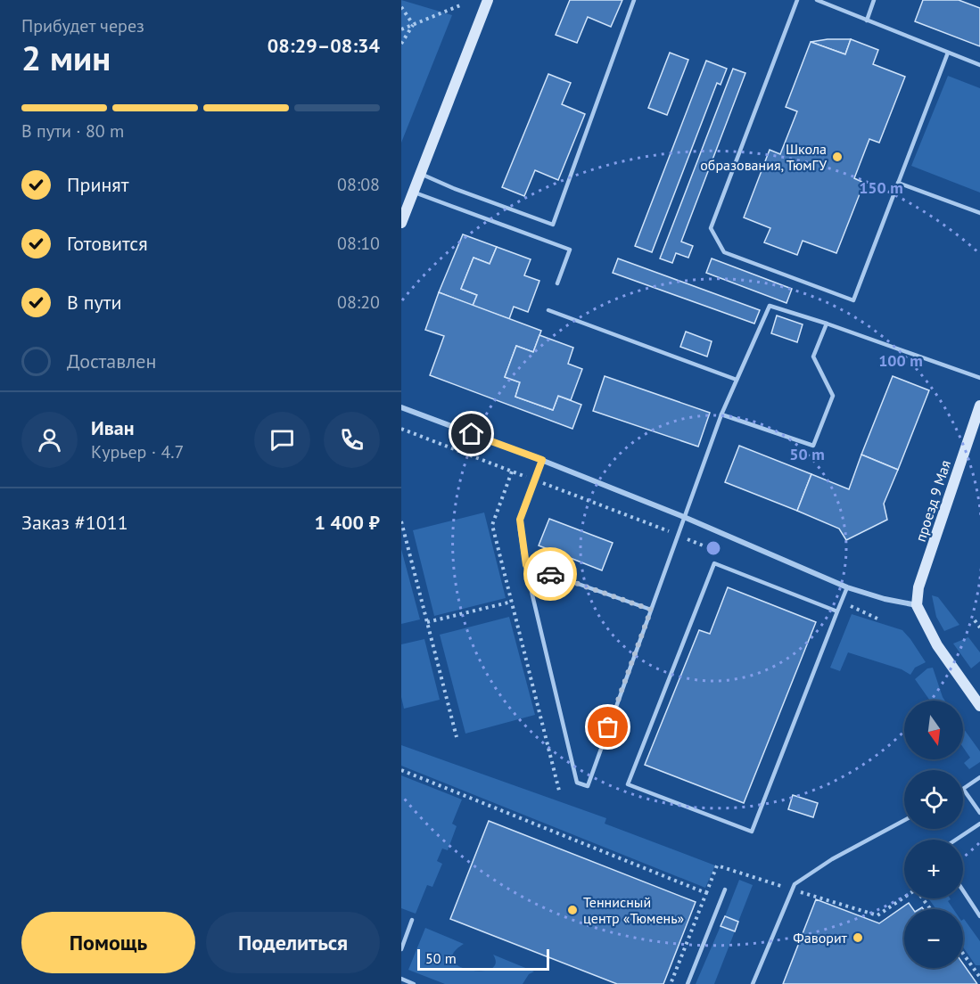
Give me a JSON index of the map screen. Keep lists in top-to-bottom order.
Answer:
{
  "streets": {
    "street": ["проезд 9 Мая"]
  },
  "places": ["Школа образования, ТюмГУ", "Теннисный центр «Тюмень»", "Фаворит"],
  "scale_bar": "50 m",
  "north": "bottom",
  "page": {
    "heading": ["2 мин", "Прибудет через", "08:29–08:34"],
    "panel": [
      "Иван",
      "Курьер · 4.7",
      "Заказ #1011",
      "1 400 ₽"
    ],
    "bar": "В пути · 80 m",
    "list": [
      ["Принят", "08:08"],
      ["Готовится", "08:10"],
      ["В пути", "08:20"],
      "Доставлен"
    ],
    "map_buttons": ["+", "−"],
    "buttons": ["Помощь", "Поделиться"],
    "scale": "50 m"
  },
  "rings": ["150 m", "100 m", "50 m"]
}
